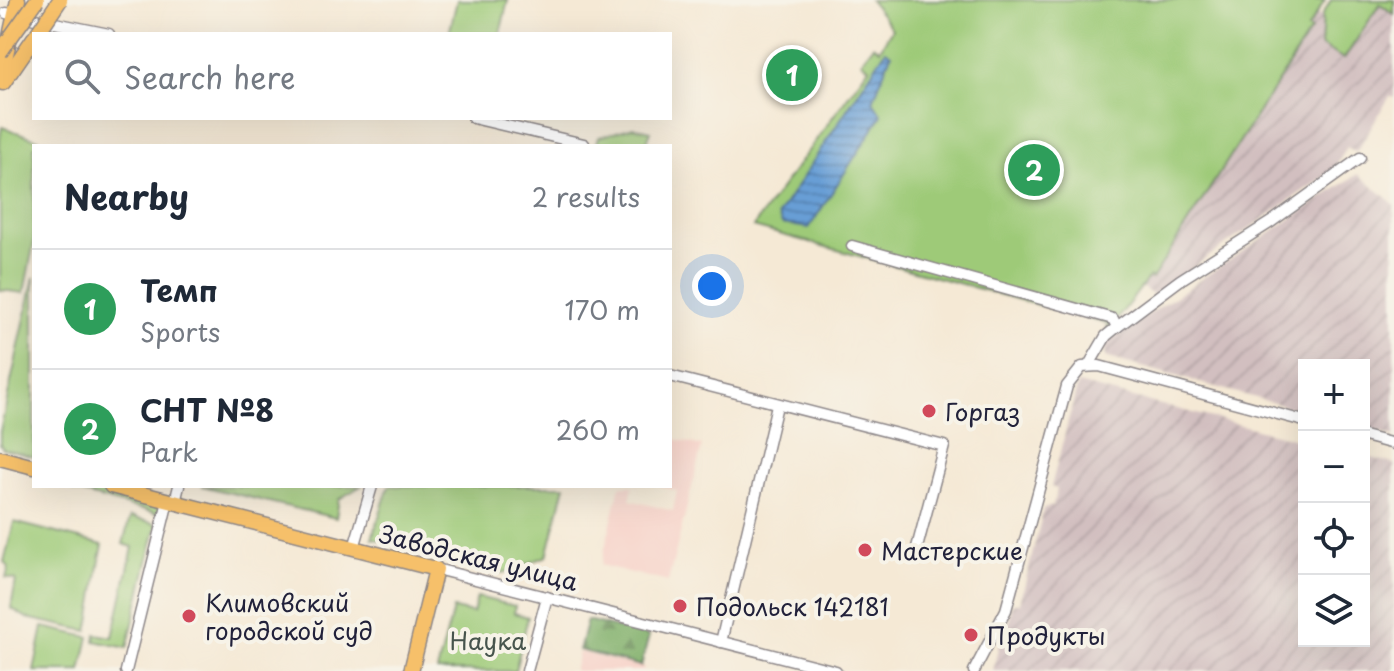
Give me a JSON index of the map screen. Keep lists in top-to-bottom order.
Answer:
{
  "streets": {
    "main road": ["Заводская улица"]
  },
  "parks": ["Наука"],
  "places": [
    "Горгаз",
    "Мастерские",
    "Подольск 142181",
    "Климовский городской суд",
    "Продукты"
  ],
  "page": {
    "search": "Search here",
    "pins": ["1", "2"],
    "heading": ["Nearby", "2 results"],
    "list": [
      {
        "mark": "1",
        "name": "Темп",
        "note": "Sports",
        "value": "170 m"
      },
      {
        "mark": "2",
        "name": "СНТ №8",
        "note": "Park",
        "value": "260 m"
      }
    ],
    "map_buttons": ["+", "−"]
  }
}
